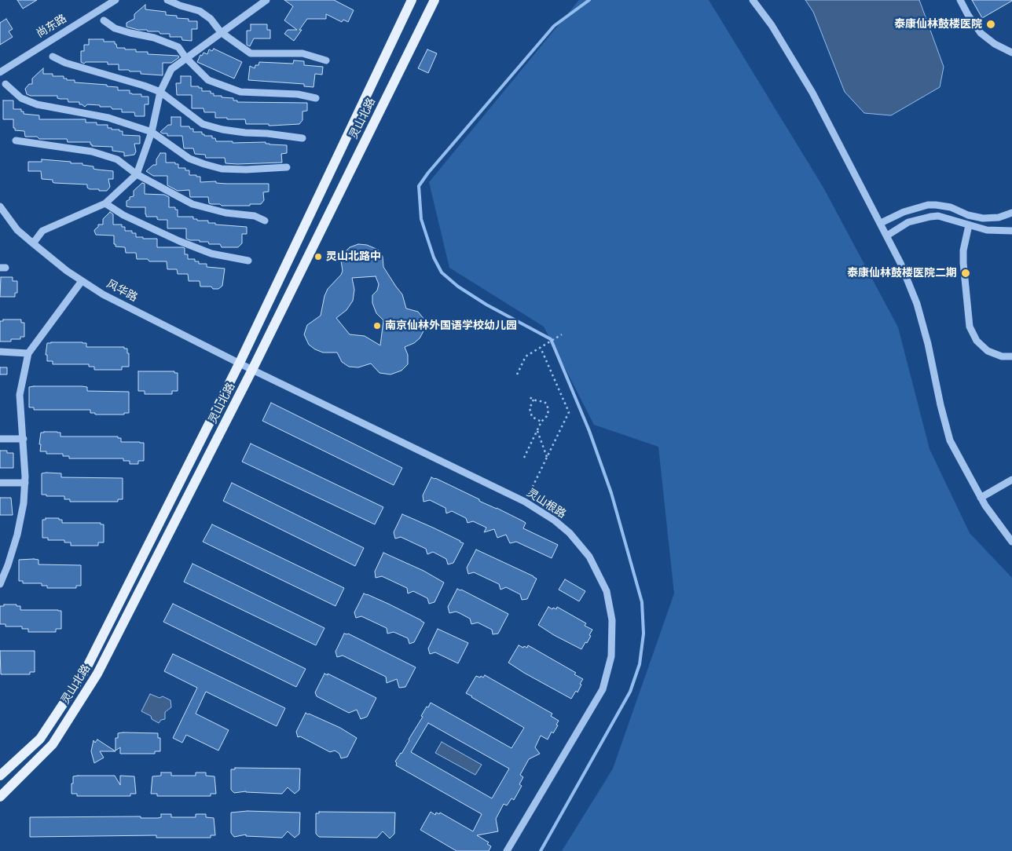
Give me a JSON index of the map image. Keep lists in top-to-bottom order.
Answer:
{
  "streets": {
    "main road": ["灵山北路"],
    "street": ["尚东路", "风华路", "灵山根路"]
  },
  "crossings": [
    ["灵山北路", "风华路"],
    ["灵山北路", "灵山根路"],
    ["风华路", "灵山根路"]
  ],
  "places": [
    "泰康仙林鼓楼医院",
    "灵山北路中",
    "泰康仙林鼓楼医院二期",
    "南京仙林外国语学校幼儿园"
  ]
}
